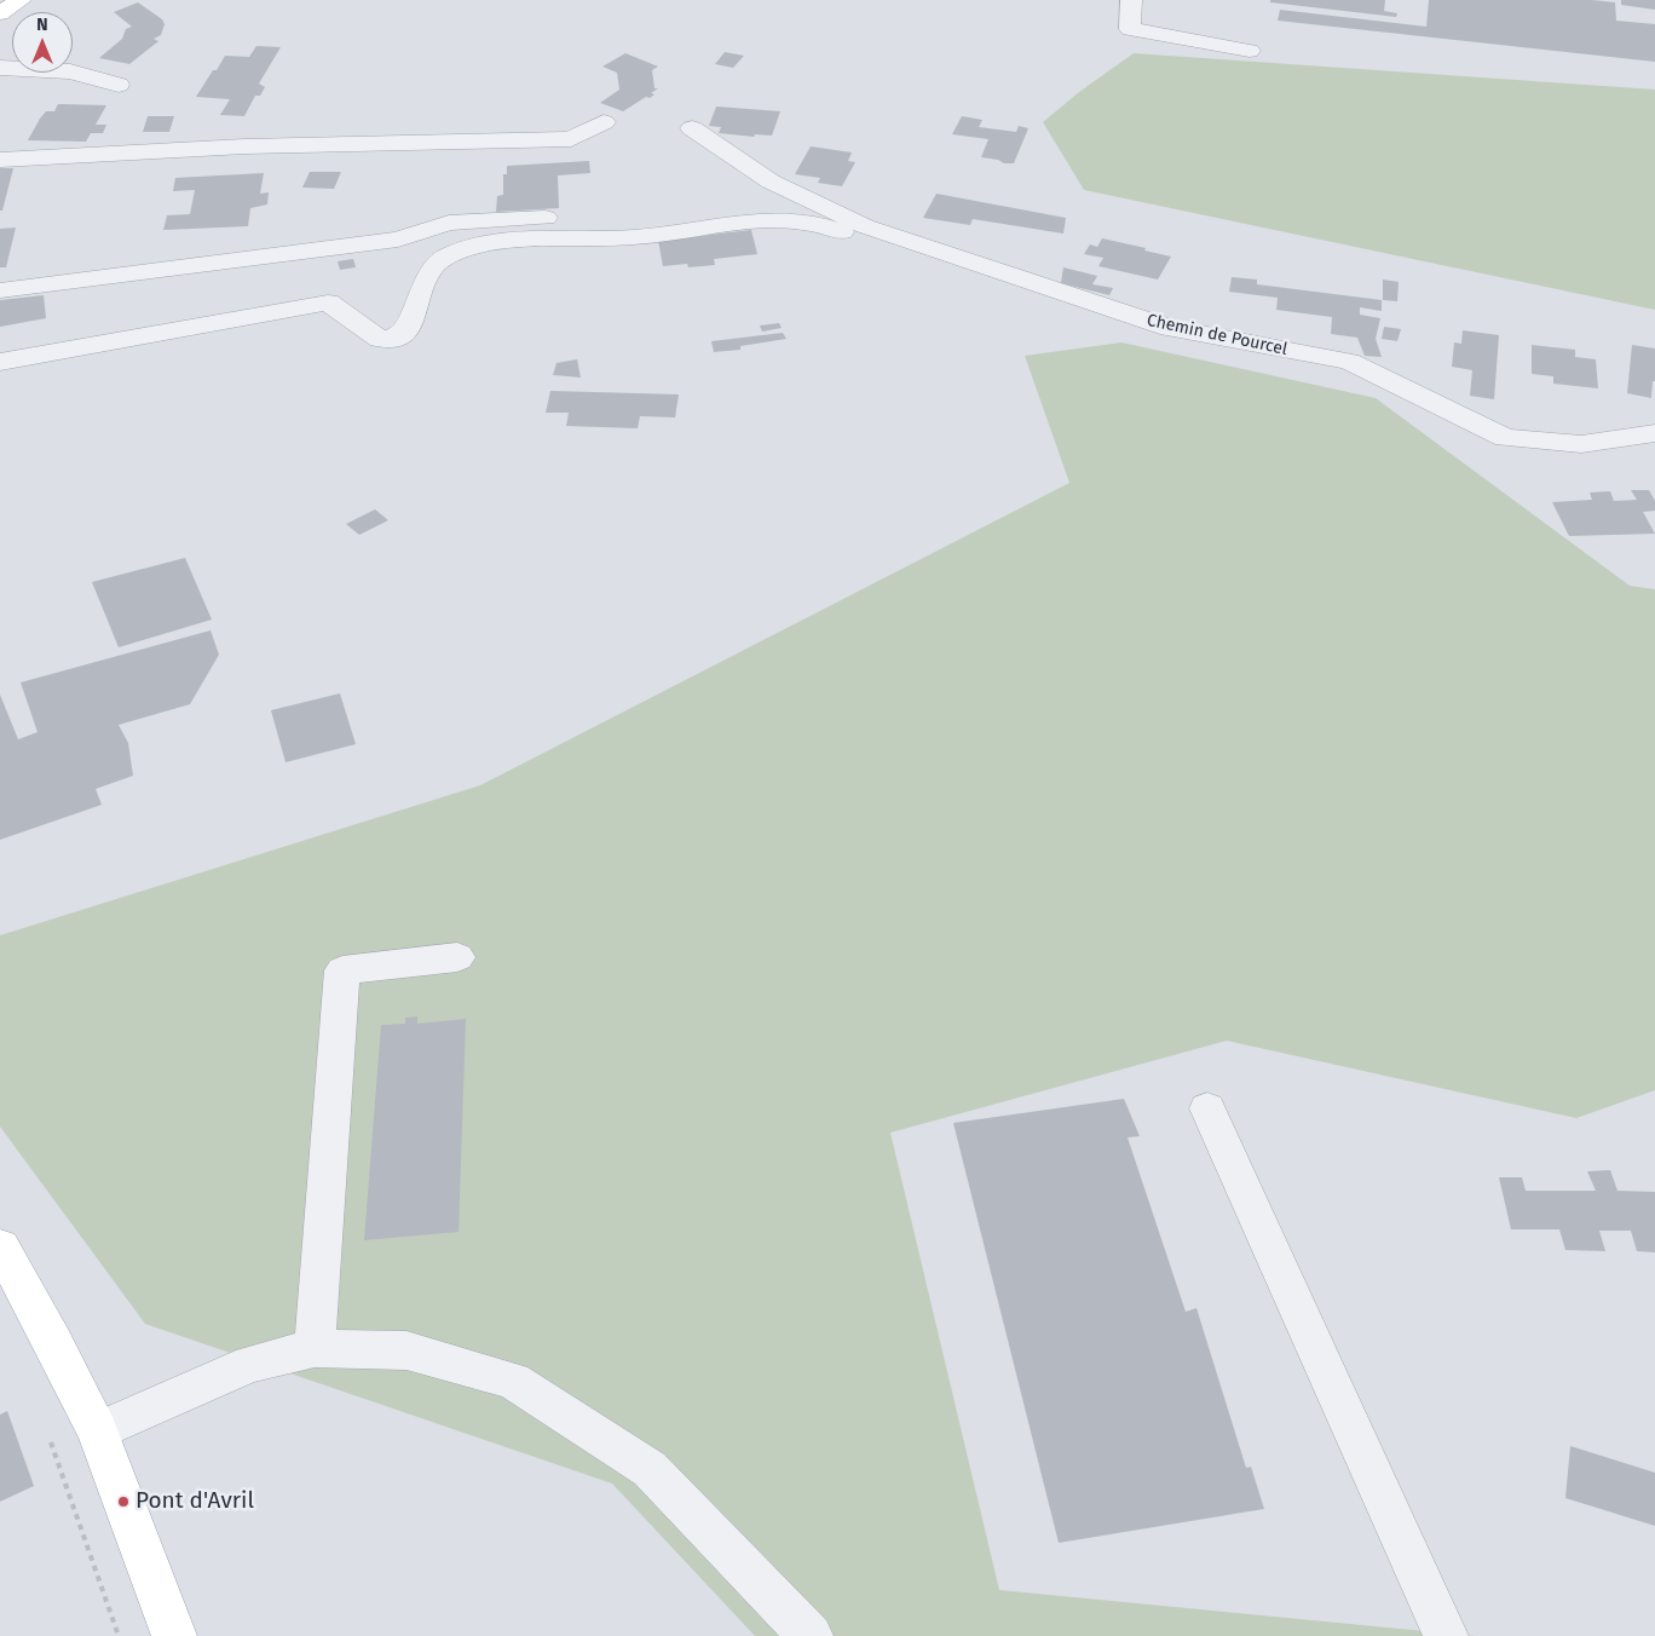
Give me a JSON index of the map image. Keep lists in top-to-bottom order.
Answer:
{
  "streets": {
    "street": ["Chemin de Pourcel"]
  },
  "places": ["Pont d'Avril"],
  "north": "top"
}
